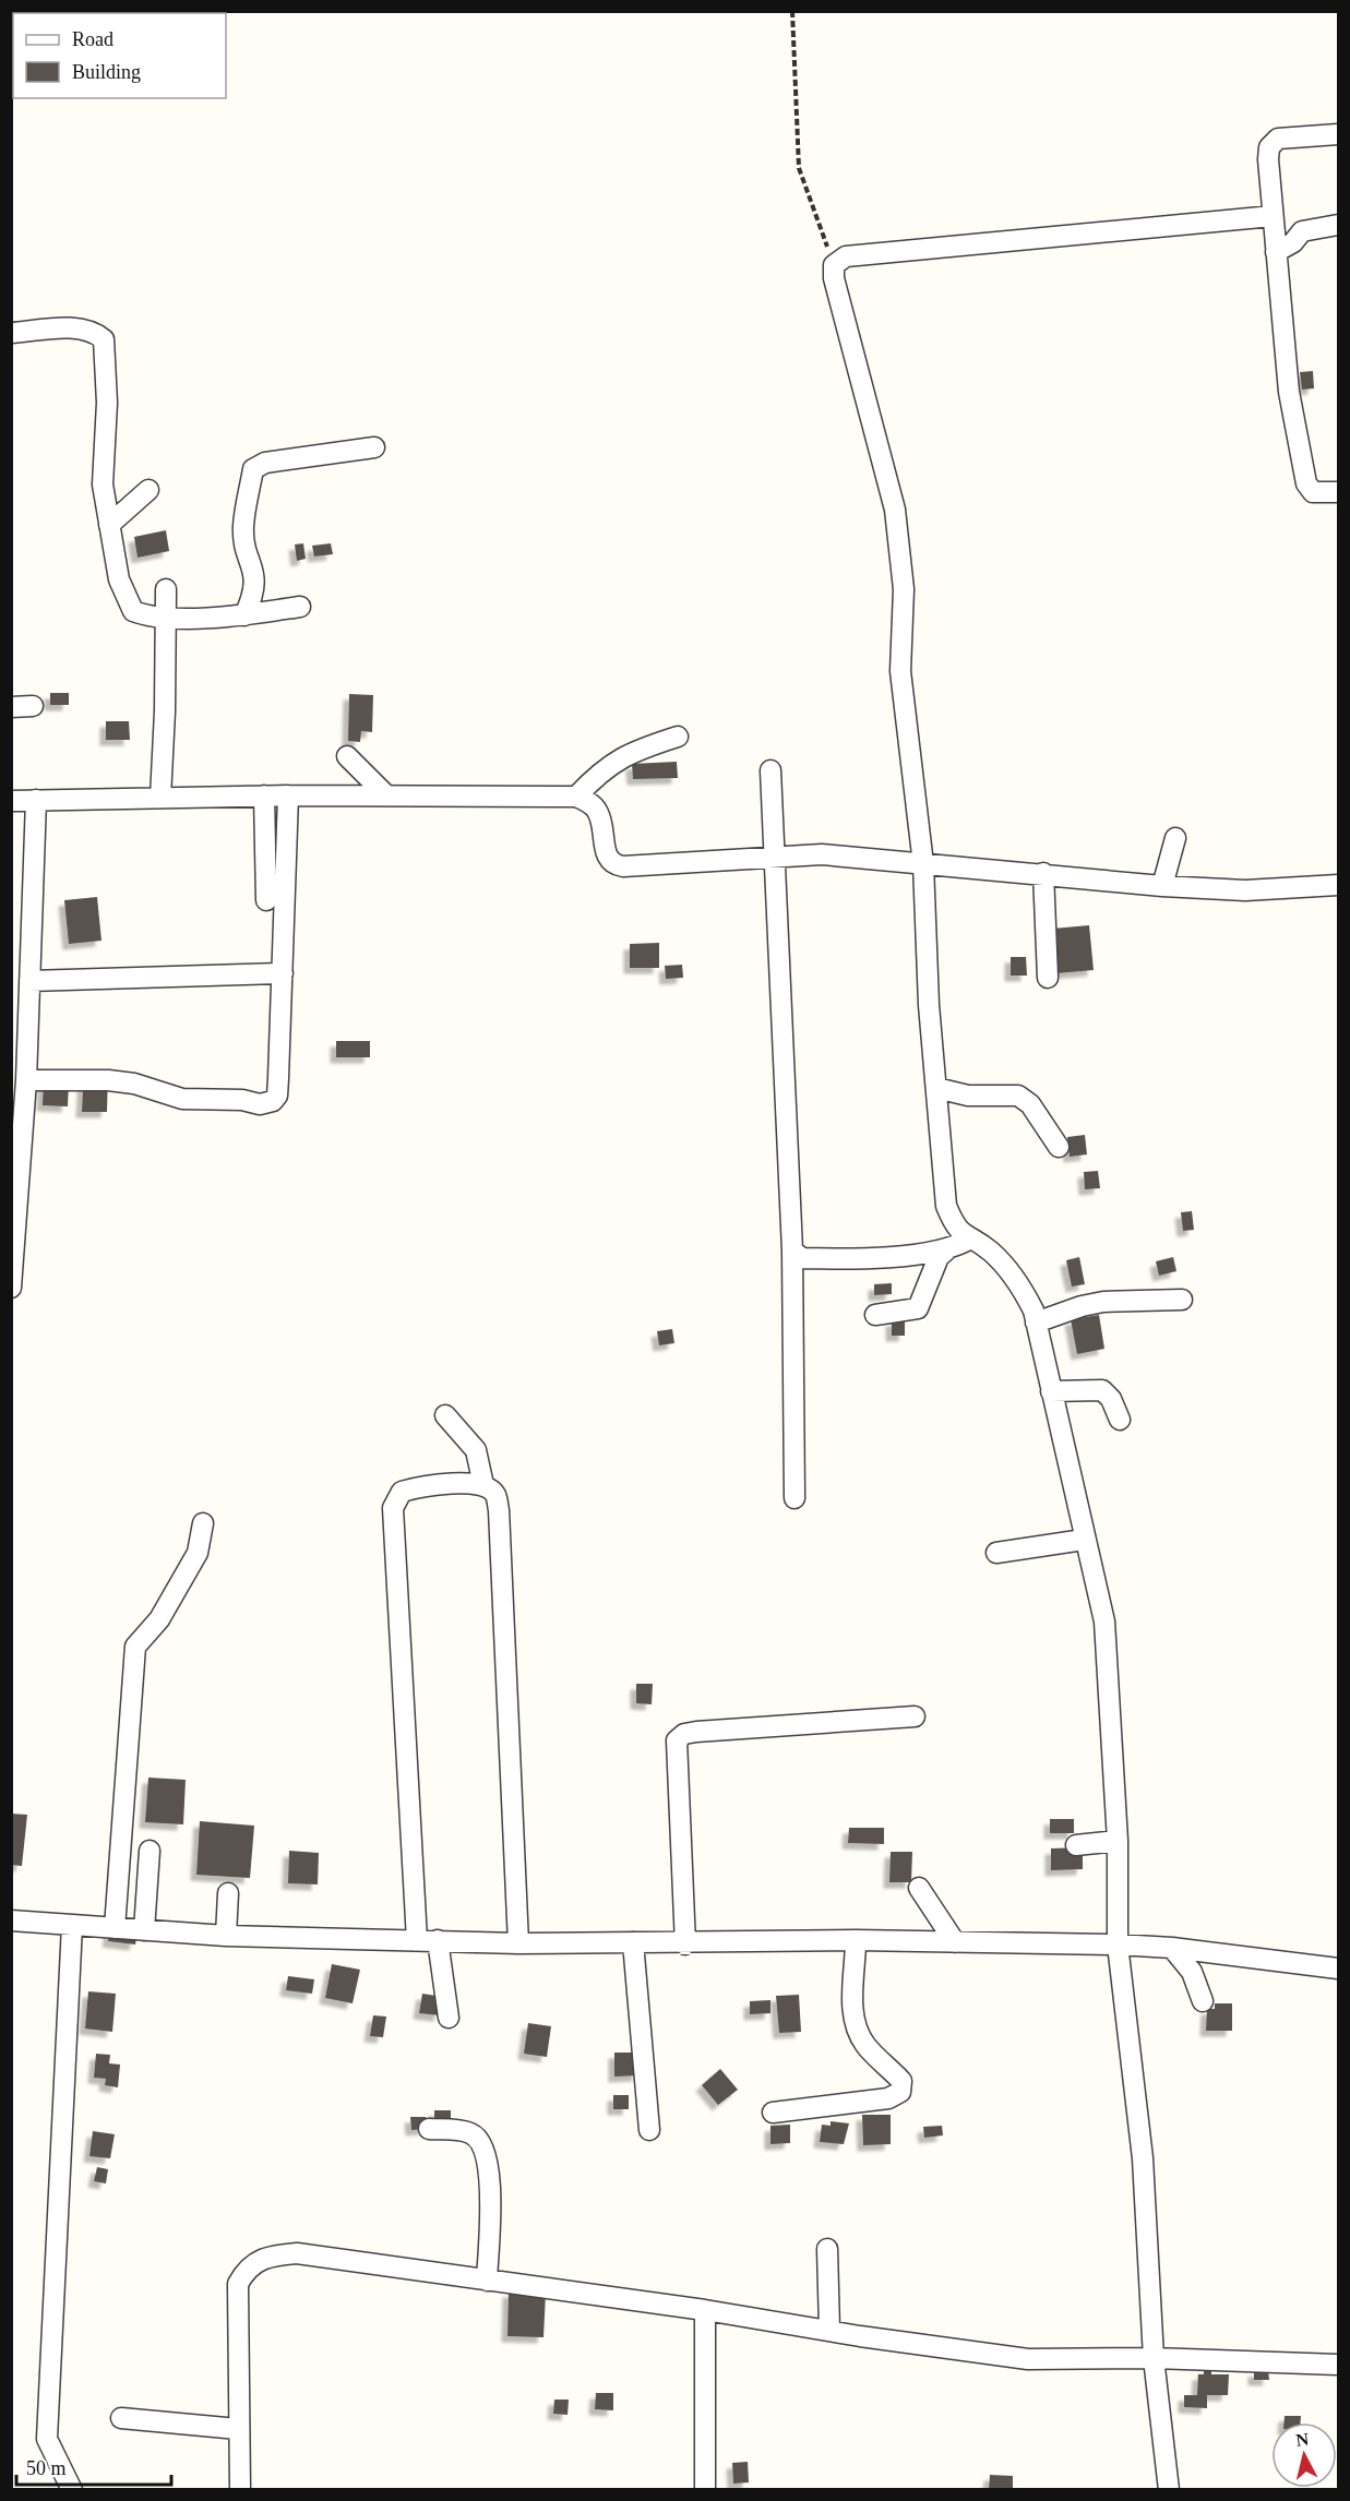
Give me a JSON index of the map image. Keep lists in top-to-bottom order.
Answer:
{
  "legend": ["Road", "Building"],
  "scale_bar": "50 m",
  "north": "top"
}
